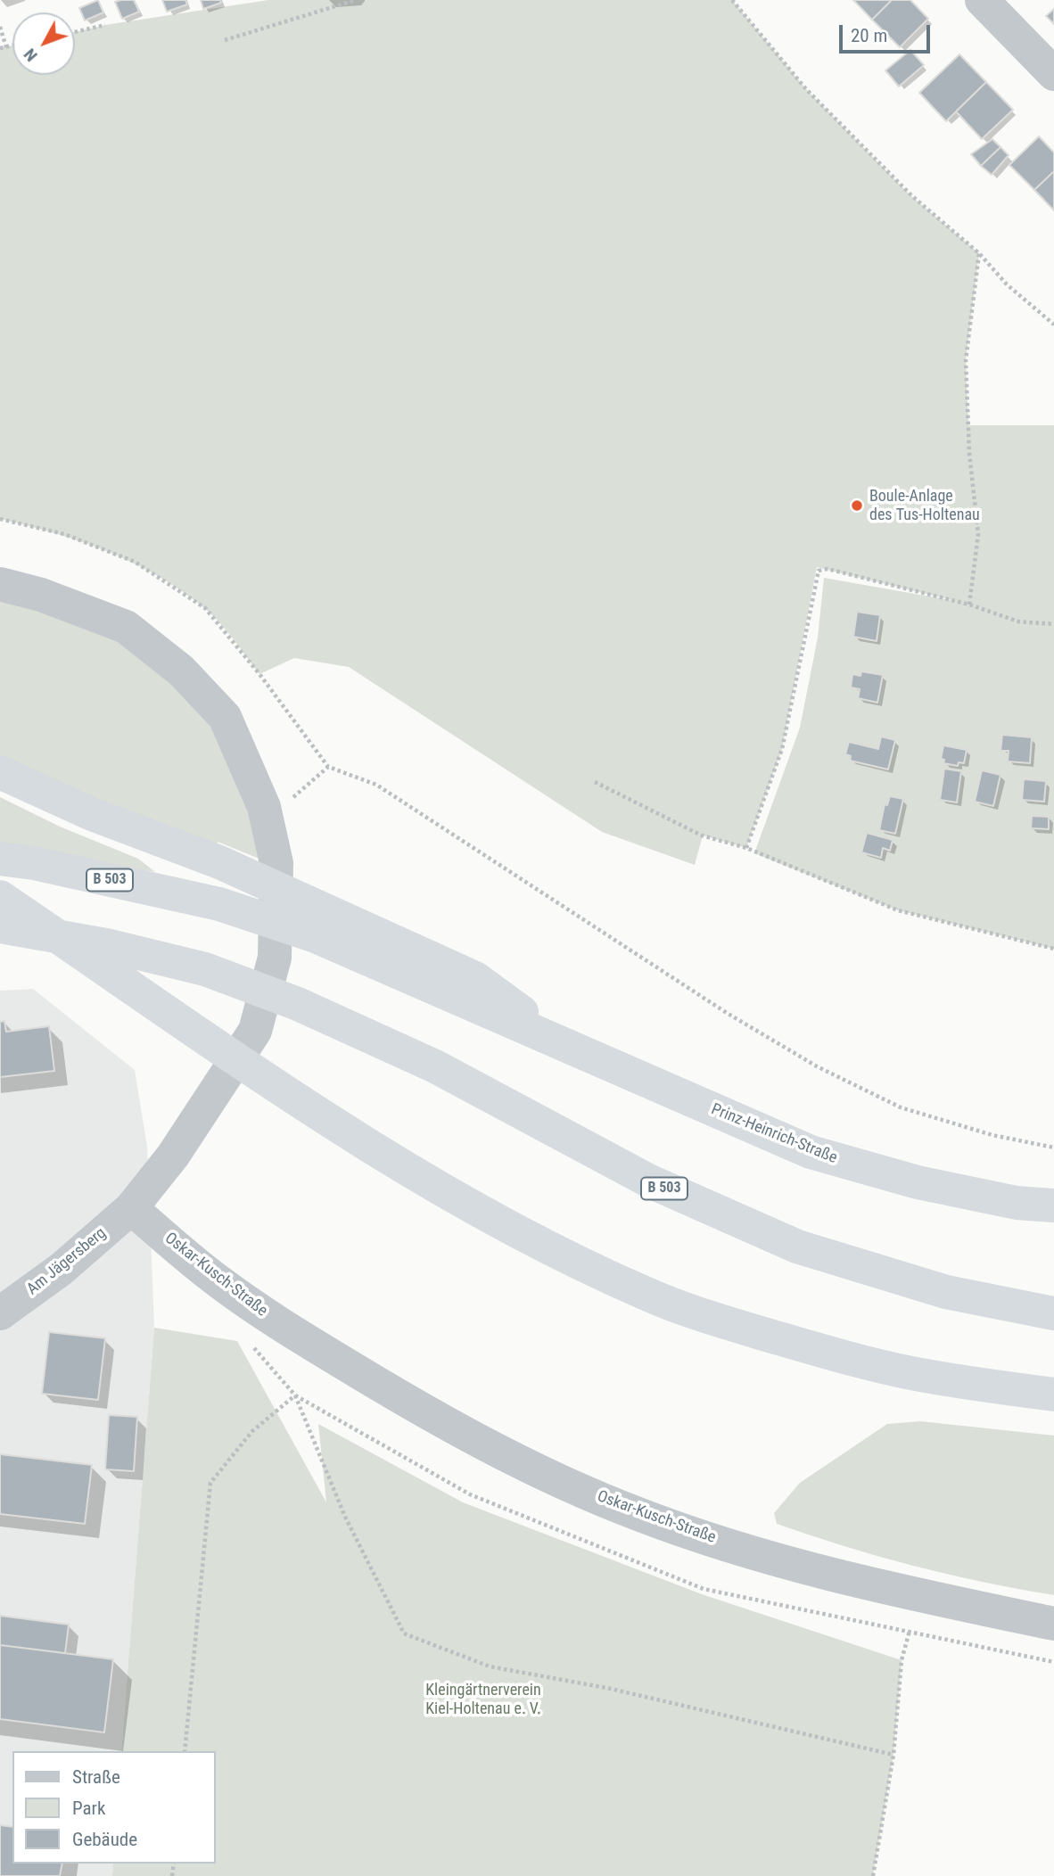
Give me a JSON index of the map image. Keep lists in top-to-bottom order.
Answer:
{
  "streets": {
    "highway": ["B 503", "Prinz-Heinrich-Straße"],
    "street": ["Am Jägersberg", "Oskar-Kusch-Straße"]
  },
  "crossings": [
    ["B 503", "Prinz-Heinrich-Straße"],
    ["Am Jägersberg", "Oskar-Kusch-Straße"]
  ],
  "parks": ["Kleingärtnerverein Kiel-Holtenau e. V."],
  "places": ["Boule-Anlage des Tus-Holtenau"],
  "legend": ["Straße", "Park", "Gebäude"],
  "scale_bar": "20 m",
  "north": "bottom left"
}
